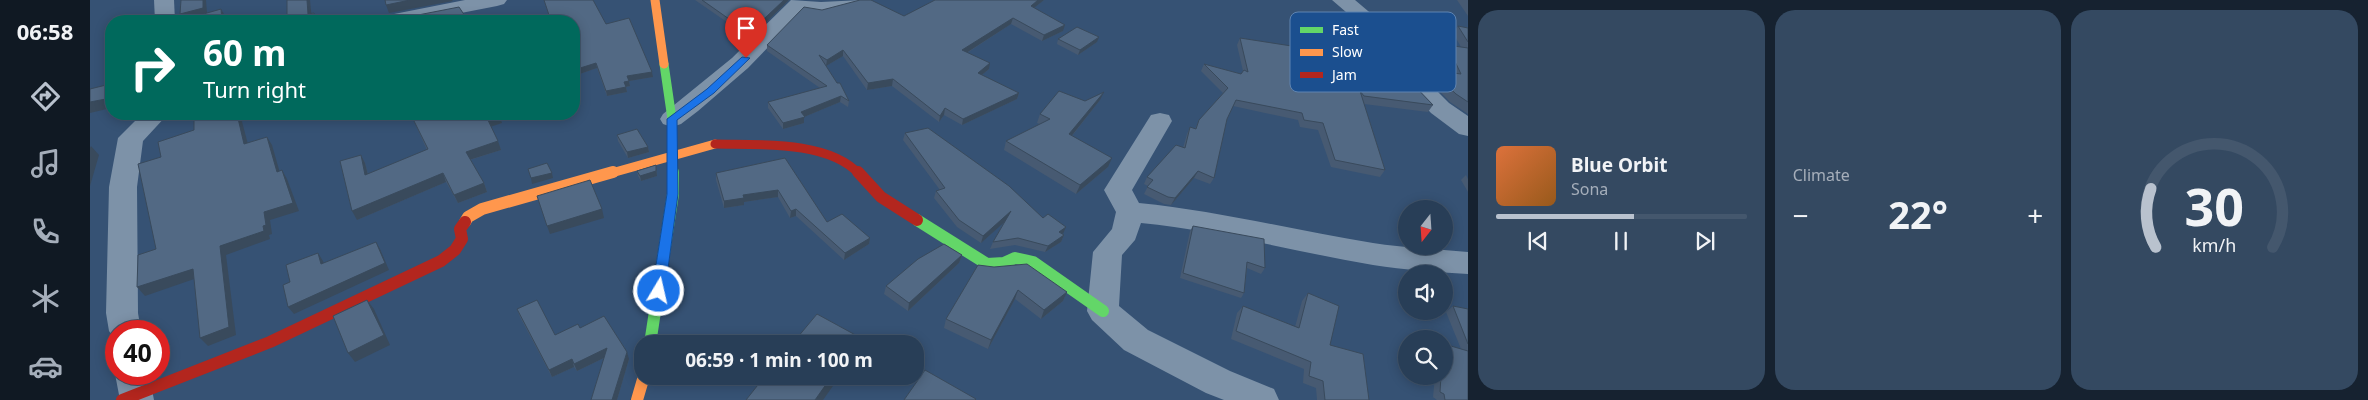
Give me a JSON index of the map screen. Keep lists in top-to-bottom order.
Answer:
{
  "legend": ["Fast", "Slow", "Jam"],
  "north": "bottom",
  "page": {
    "tabs": "06:58",
    "tile": "Climate",
    "turn": ["60 m", "Turn right"],
    "song": ["Blue Orbit", "Sona"],
    "heat": ["−", "22°", "+"],
    "limit": "40",
    "trip": "06:59 · 1 min · 100 m",
    "gauge": ["30", "km/h"]
  }
}
